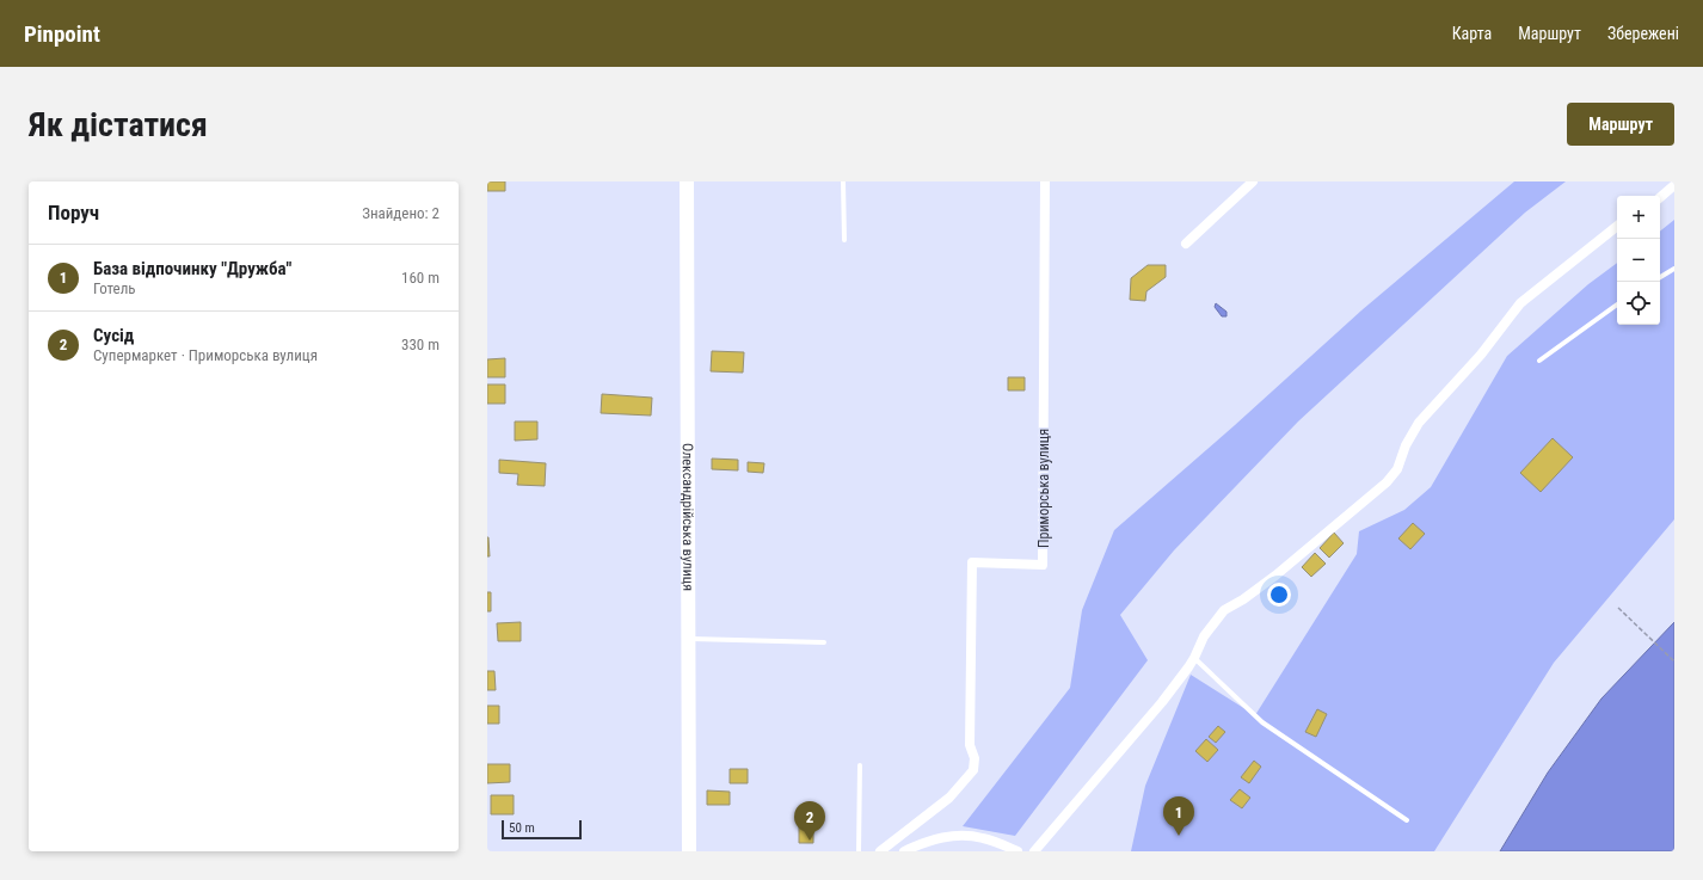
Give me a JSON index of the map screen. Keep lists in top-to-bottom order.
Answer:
{
  "streets": {
    "street": ["Приморська вулиця", "Олександрійська вулиця"]
  },
  "scale_bar": "50 m",
  "page": {
    "header": "Pinpoint",
    "nav": ["Карта", "Маршрут", "Збережені"],
    "buttons": "Маршрут",
    "title": "Як дістатися",
    "heading": ["Поруч", "Знайдено: 2"],
    "map_buttons": ["+", "−"],
    "list": [
      {
        "mark": "1",
        "name": "База відпочинку \"Дружба\"",
        "note": "Готель",
        "value": "160 m"
      },
      {
        "mark": "2",
        "name": "Сусід",
        "note": "Супермаркет · Приморська вулиця",
        "value": "330 m"
      }
    ],
    "pins": ["1", "2"],
    "scale": "50 m"
  }
}
